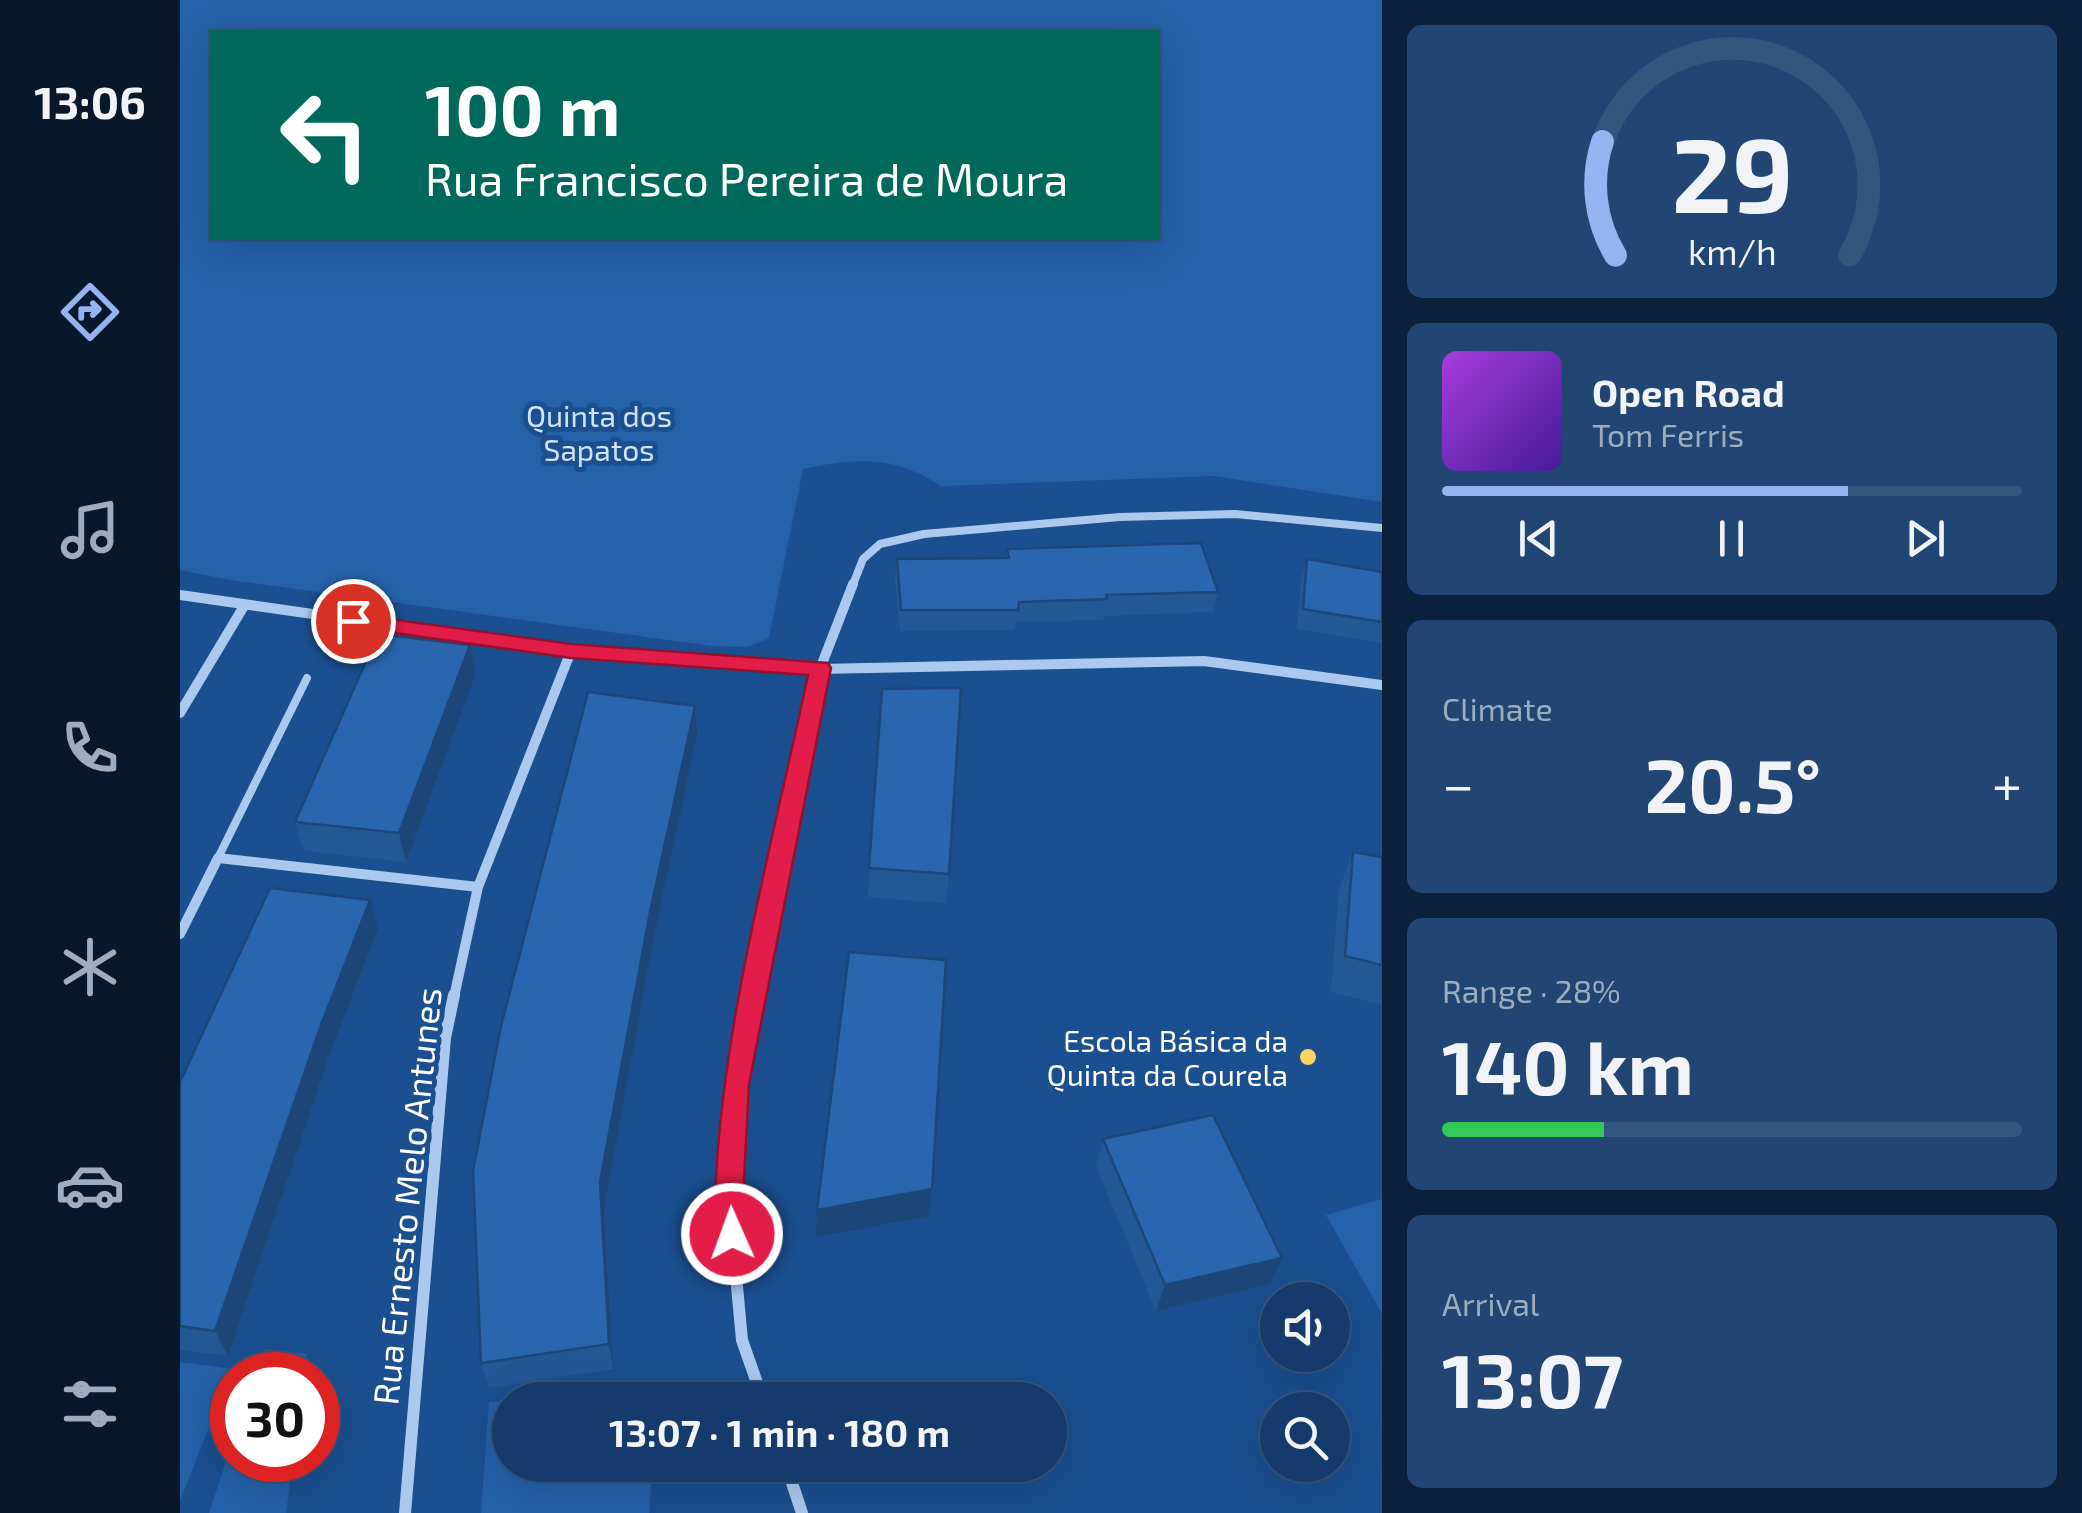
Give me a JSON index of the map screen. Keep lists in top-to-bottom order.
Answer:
{
  "streets": {
    "street": ["Rua Ernesto Melo Antunes"]
  },
  "parks": ["Quinta dos Sapatos"],
  "places": ["Escola Básica da Quinta da Courela"],
  "page": {
    "tabs": "13:06",
    "turn": ["100 m", "Rua Francisco Pereira de Moura"],
    "song": ["Open Road", "Tom Ferris"],
    "tile": [
      "Climate",
      ["Range · 28%", "140 km"],
      ["Arrival", "13:07"]
    ],
    "heat": ["−", "20.5°", "+"],
    "limit": "30",
    "trip": "13:07 · 1 min · 180 m",
    "gauge": ["29", "km/h"]
  }
}
